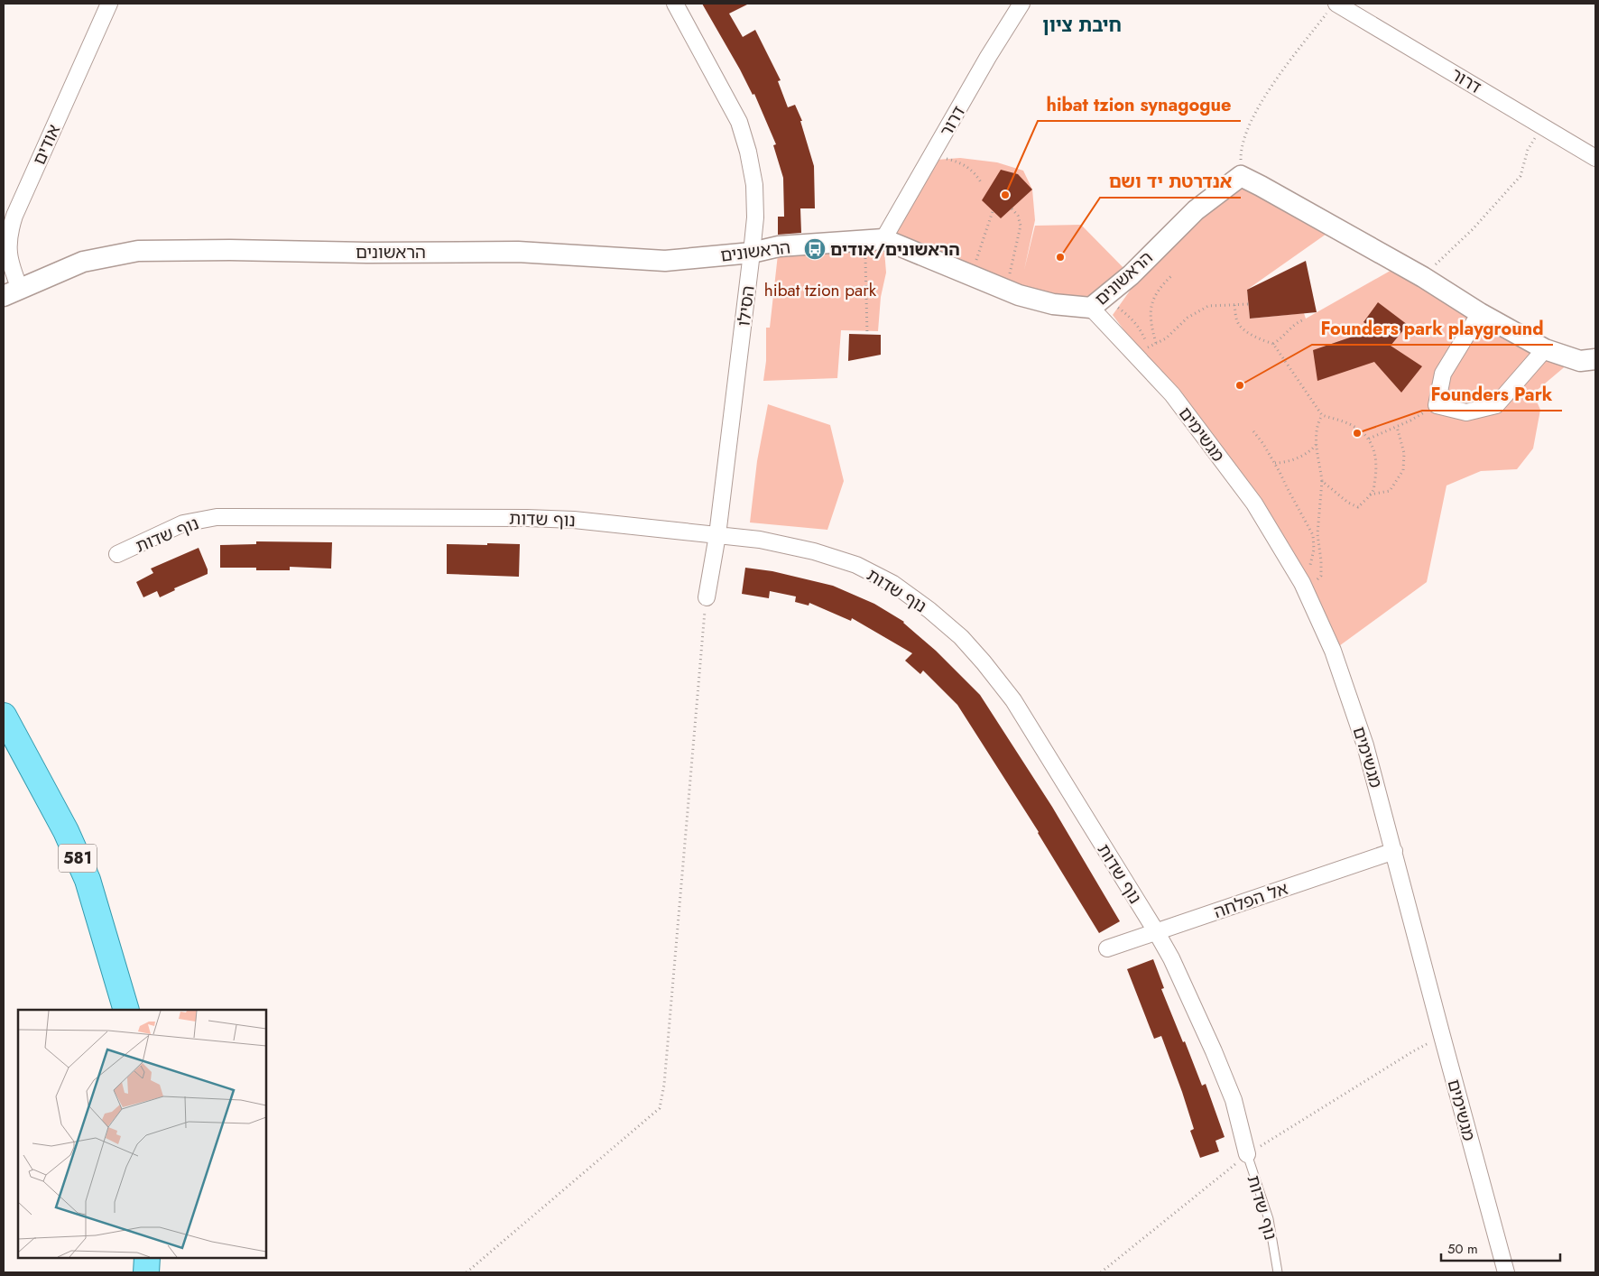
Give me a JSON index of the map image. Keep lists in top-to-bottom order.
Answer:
{
  "streets": {
    "main road": ["581"],
    "street": [
      "דרור",
      "אודים",
      "הראשונים",
      "הסילו",
      "מגשימים",
      "נוף שדות",
      "אל הפלחה"
    ]
  },
  "crossings": [
    ["דרור", "הראשונים"],
    ["אודים", "הראשונים"],
    ["הראשונים", "הסילו"],
    ["הראשונים", "מגשימים"],
    ["הסילו", "נוף שדות"],
    ["מגשימים", "אל הפלחה"],
    ["נוף שדות", "אל הפלחה"]
  ],
  "districts": ["חיבת ציון"],
  "parks": ["hibat tzion park"],
  "places": {
    "other": [
      "hibat tzion synagogue",
      "אנדרטת יד ושם",
      "Founders park playground",
      "Founders Park"
    ],
    "bus stop": ["הראשונים/אודים"]
  },
  "scale_bar": "50 m"
}
